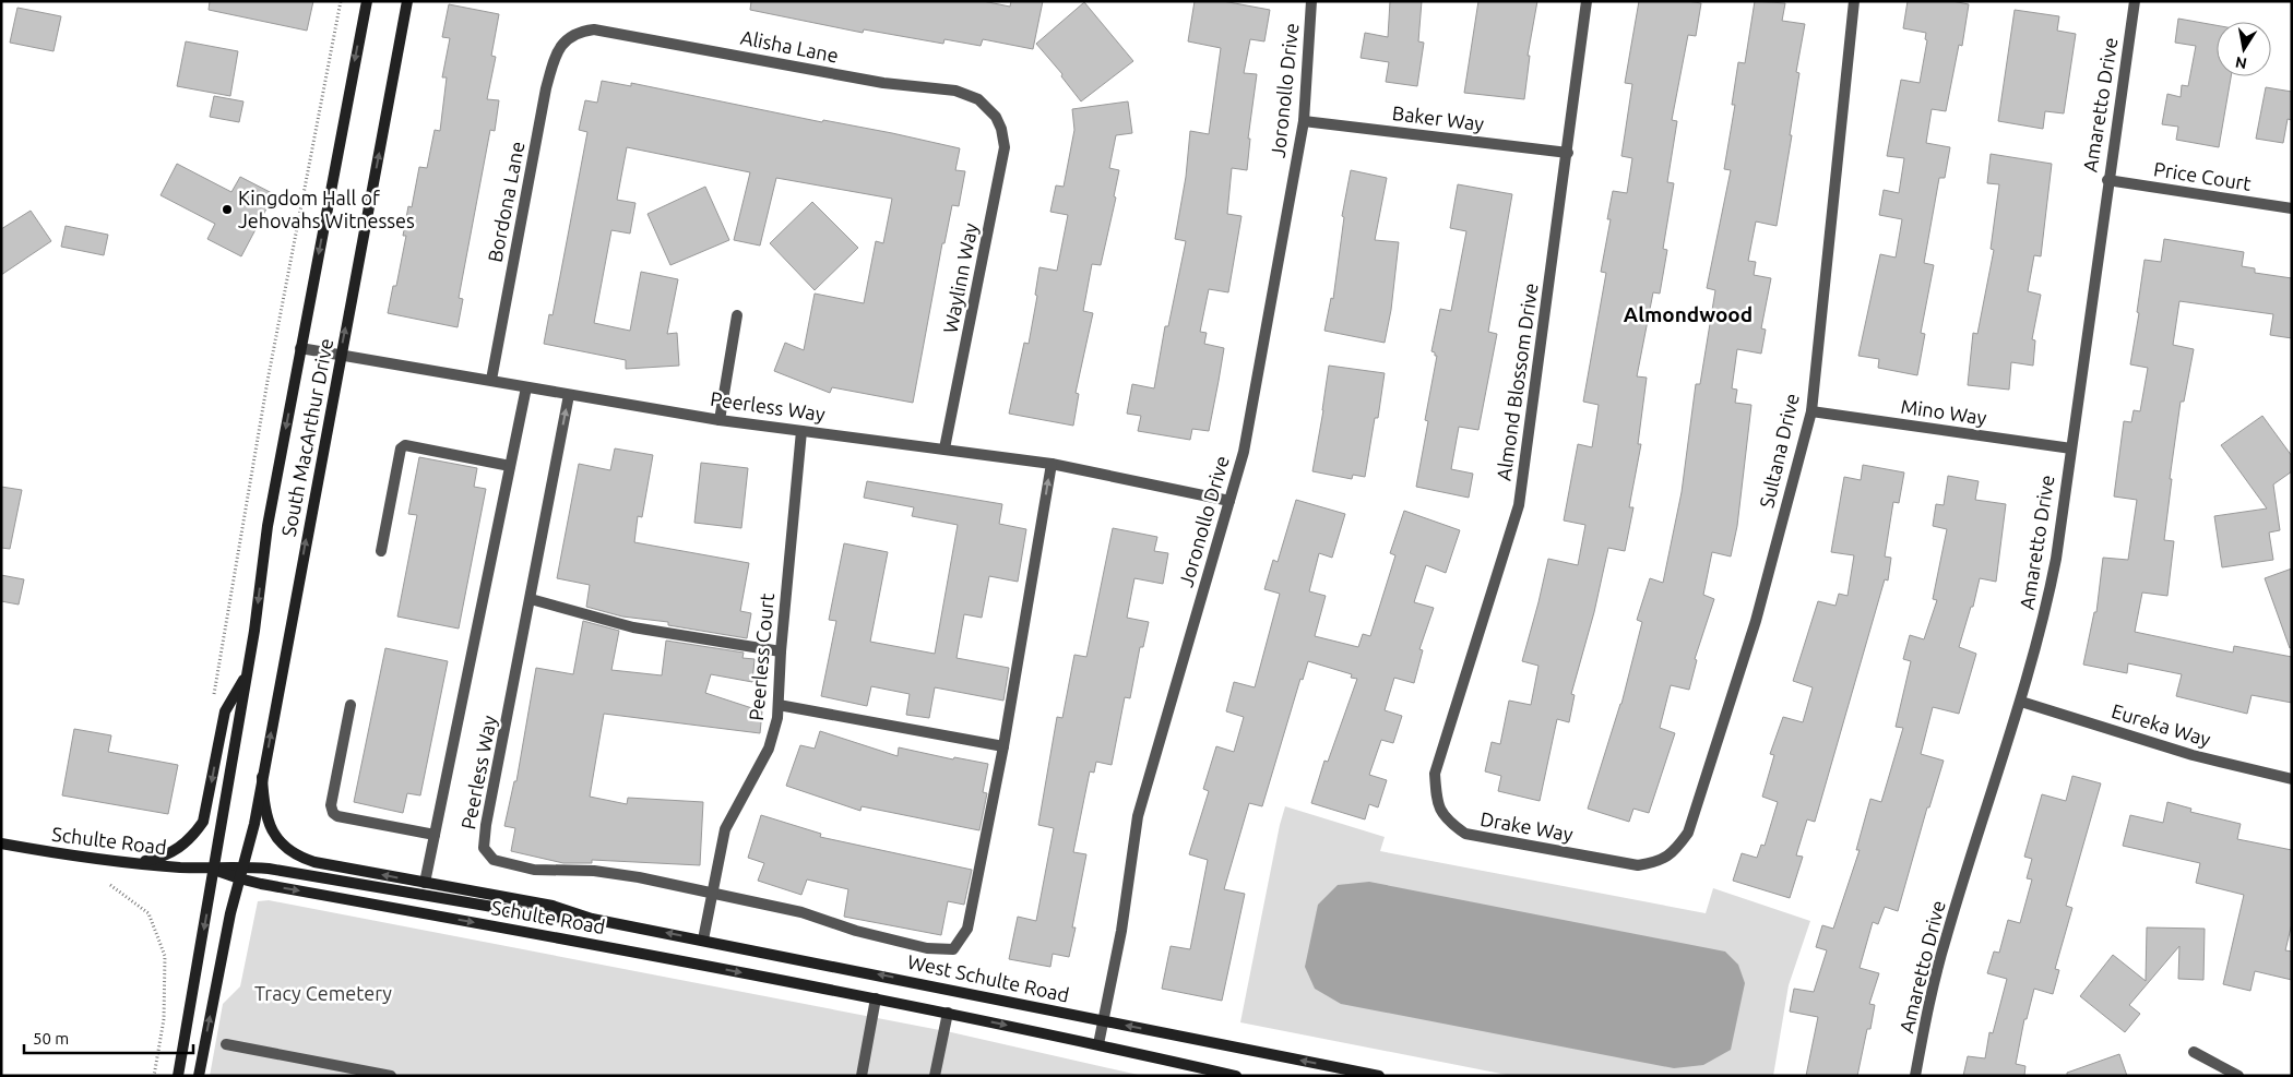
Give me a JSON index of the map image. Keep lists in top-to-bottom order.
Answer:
{
  "streets": {
    "main road": ["South MacArthur Drive", "Schulte Road", "West Schulte Road"],
    "street": [
      "Alisha Lane",
      "Joronollo Drive",
      "Amaretto Drive",
      "Baker Way",
      "Price Court",
      "Bordona Lane",
      "Waylinn Way",
      "Almond Blossom Drive",
      "Peerless Way",
      "Mino Way",
      "Sultana Drive",
      "Peerless Court",
      "Eureka Way",
      "Drake Way"
    ]
  },
  "crossings": [
    ["Alisha Lane", "Bordona Lane"],
    ["Alisha Lane", "Waylinn Way"],
    ["Joronollo Drive", "Baker Way"],
    ["Joronollo Drive", "Peerless Way"],
    ["Joronollo Drive", "West Schulte Road"],
    ["Amaretto Drive", "Price Court"],
    ["Amaretto Drive", "Mino Way"],
    ["Amaretto Drive", "Eureka Way"],
    ["Baker Way", "Almond Blossom Drive"],
    ["Bordona Lane", "Peerless Way"],
    ["Waylinn Way", "Peerless Way"],
    ["Almond Blossom Drive", "Drake Way"],
    ["Peerless Way", "South MacArthur Drive"],
    ["Peerless Way", "Peerless Court"],
    ["Mino Way", "Sultana Drive"],
    ["South MacArthur Drive", "Schulte Road"],
    ["Sultana Drive", "Drake Way"],
    ["Peerless Court", "West Schulte Road"],
    ["Schulte Road", "West Schulte Road"]
  ],
  "districts": ["Almondwood"],
  "parks": ["Tracy Cemetery"],
  "places": ["Kingdom Hall of Jehovahs Witnesses"],
  "scale_bar": "50 m",
  "north": "bottom"
}
